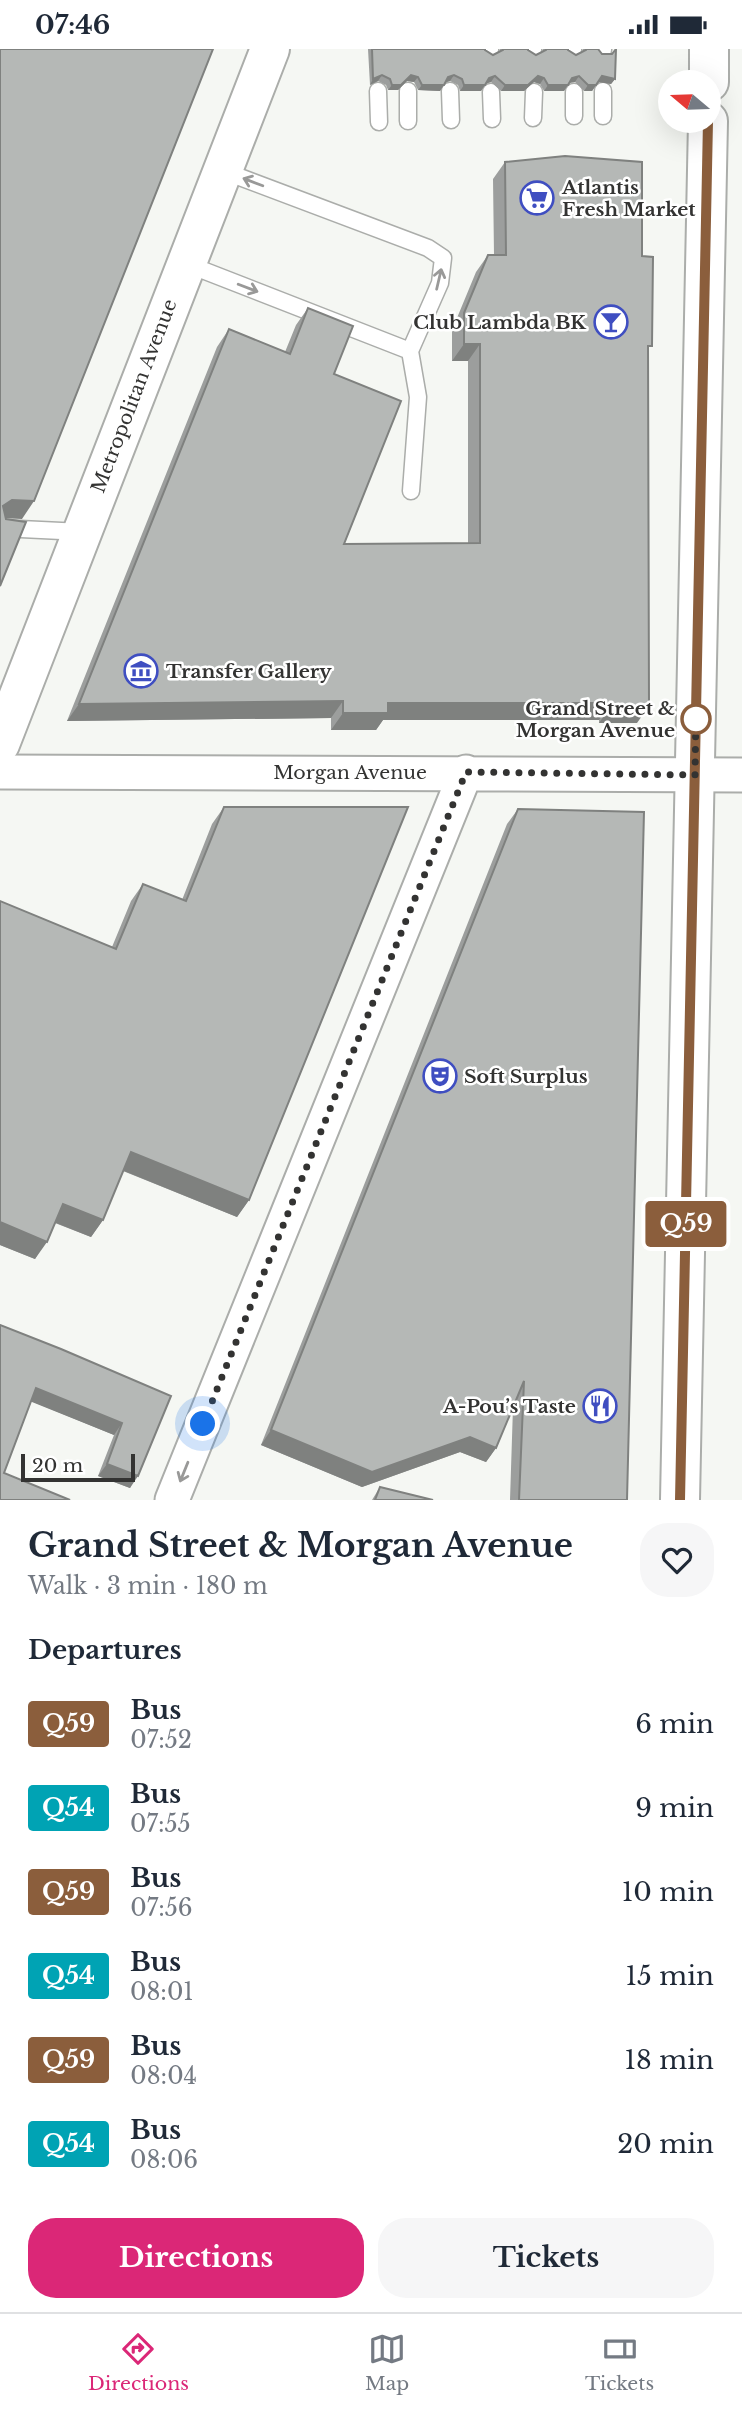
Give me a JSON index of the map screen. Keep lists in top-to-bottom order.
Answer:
{
  "streets": {
    "main road": ["Metropolitan Avenue"],
    "street": ["Morgan Avenue"]
  },
  "places": {
    "supermarket": ["Atlantis Fresh Market"],
    "bar": ["Club Lambda BK"],
    "museum": ["Transfer Gallery"],
    "other": ["Grand Street & Morgan Avenue"],
    "theatre": ["Soft Surplus"],
    "restaurant": ["A-Pou’s Taste"]
  },
  "lines": ["bus line Q59"],
  "scale_bar": "20 m",
  "north": "left",
  "page": {
    "status": "07:46",
    "on_map": "Q59",
    "scale": "20 m",
    "heading": [
      ["Grand Street & Morgan Avenue", "Walk · 3 min · 180 m"],
      "Departures"
    ],
    "list": [
      {
        "mark": "Q59",
        "name": "Bus",
        "note": "07:52",
        "value": "6 min"
      },
      {
        "mark": "Q54",
        "name": "Bus",
        "note": "07:55",
        "value": "9 min"
      },
      {
        "mark": "Q59",
        "name": "Bus",
        "note": "07:56",
        "value": "10 min"
      },
      {
        "mark": "Q54",
        "name": "Bus",
        "note": "08:01",
        "value": "15 min"
      },
      {
        "mark": "Q59",
        "name": "Bus",
        "note": "08:04",
        "value": "18 min"
      },
      {
        "mark": "Q54",
        "name": "Bus",
        "note": "08:06",
        "value": "20 min"
      }
    ],
    "buttons": ["Directions", "Tickets"],
    "tabs": ["Directions", "Map", "Tickets"]
  }
}
